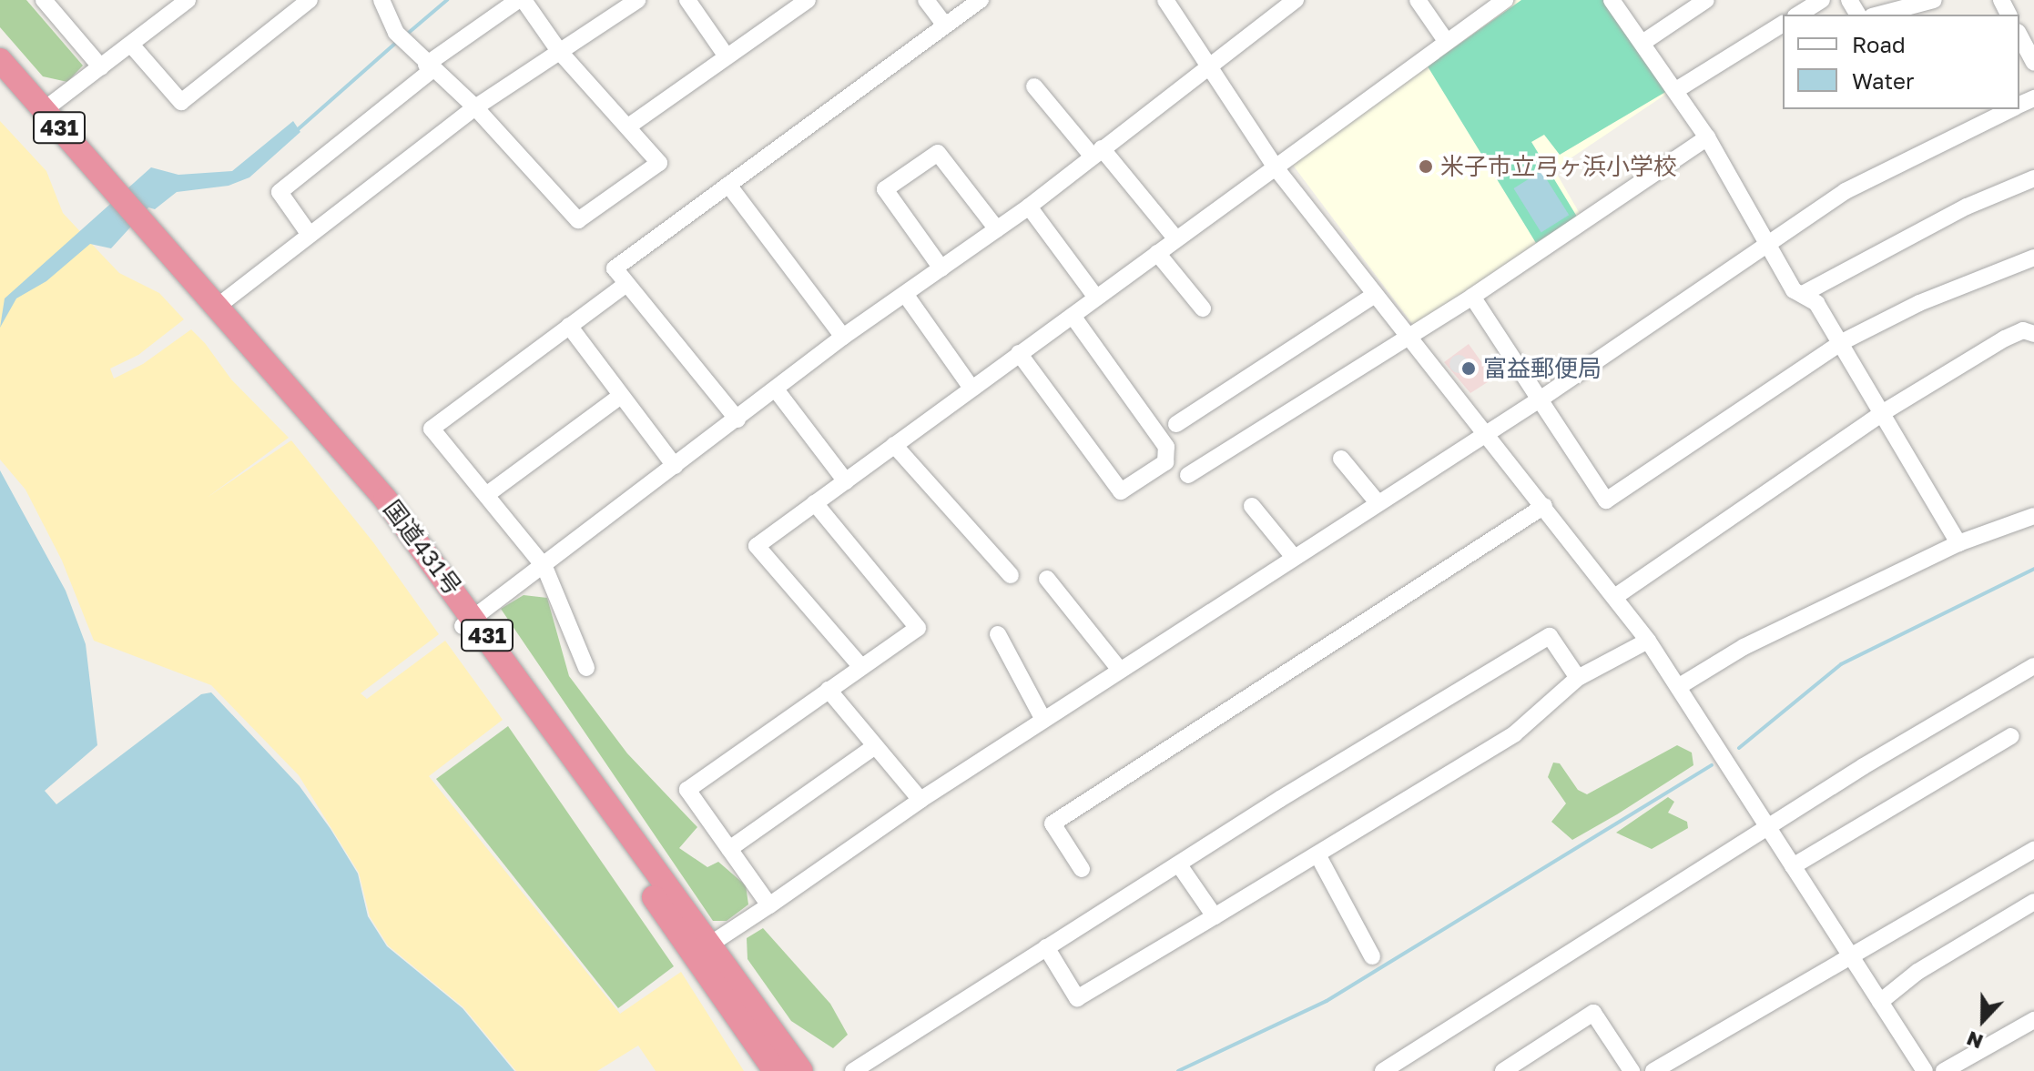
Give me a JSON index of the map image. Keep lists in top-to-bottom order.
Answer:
{
  "streets": {
    "highway": ["431", "国道431号"]
  },
  "places": ["米子市立弓ヶ浜小学校", "富益郵便局"],
  "legend": ["Road", "Water"],
  "north": "bottom"
}
